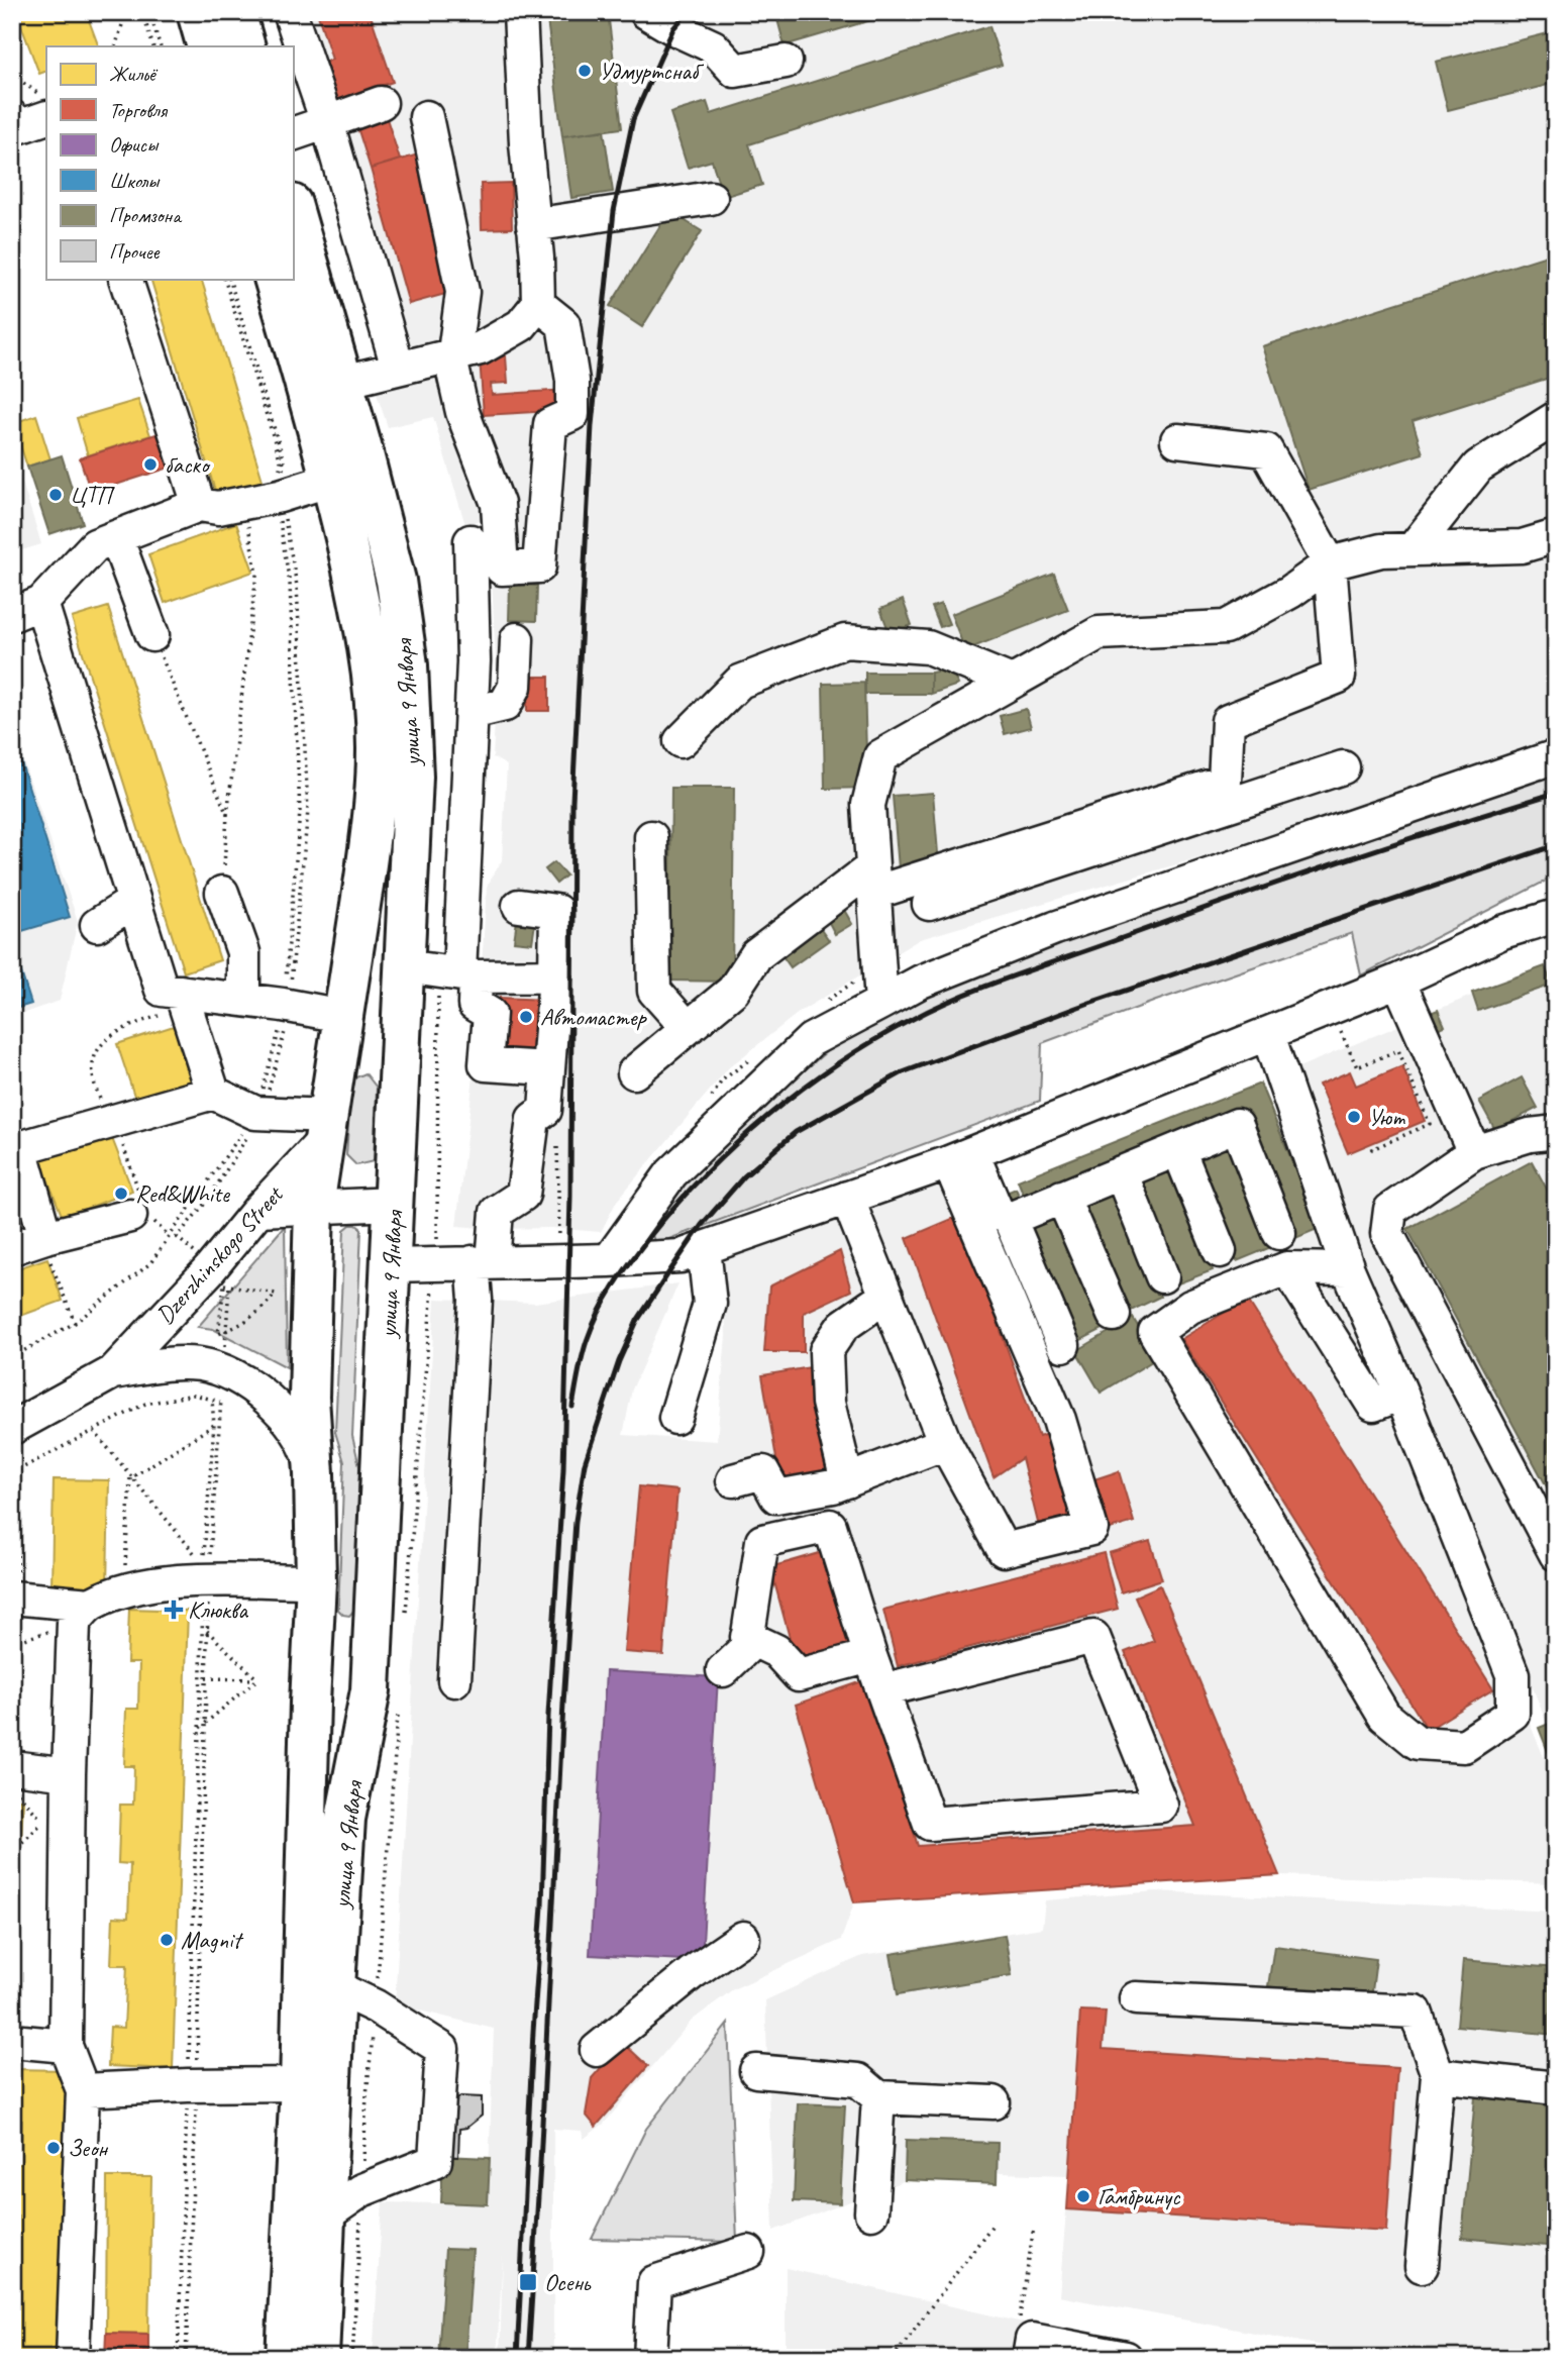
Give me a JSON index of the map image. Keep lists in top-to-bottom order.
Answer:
{
  "streets": {
    "main road": ["улица 9 Января"],
    "street": ["Dzerzhinskogo Street"]
  },
  "crossings": [
    ["улица 9 Января", "Dzerzhinskogo Street"]
  ],
  "places": {
    "other": [
      "Удмуртснаб",
      "баско",
      "ЦТП",
      "Автомастер",
      "Уют",
      "Red&White",
      "Magnit",
      "Зеон",
      "Гамбринус"
    ],
    "health": ["Клюква"],
    "transit": ["Осень"]
  },
  "legend": [
    "Жильё",
    "Торговля",
    "Офисы",
    "Школы",
    "Промзона",
    "Прочее"
  ]
}
